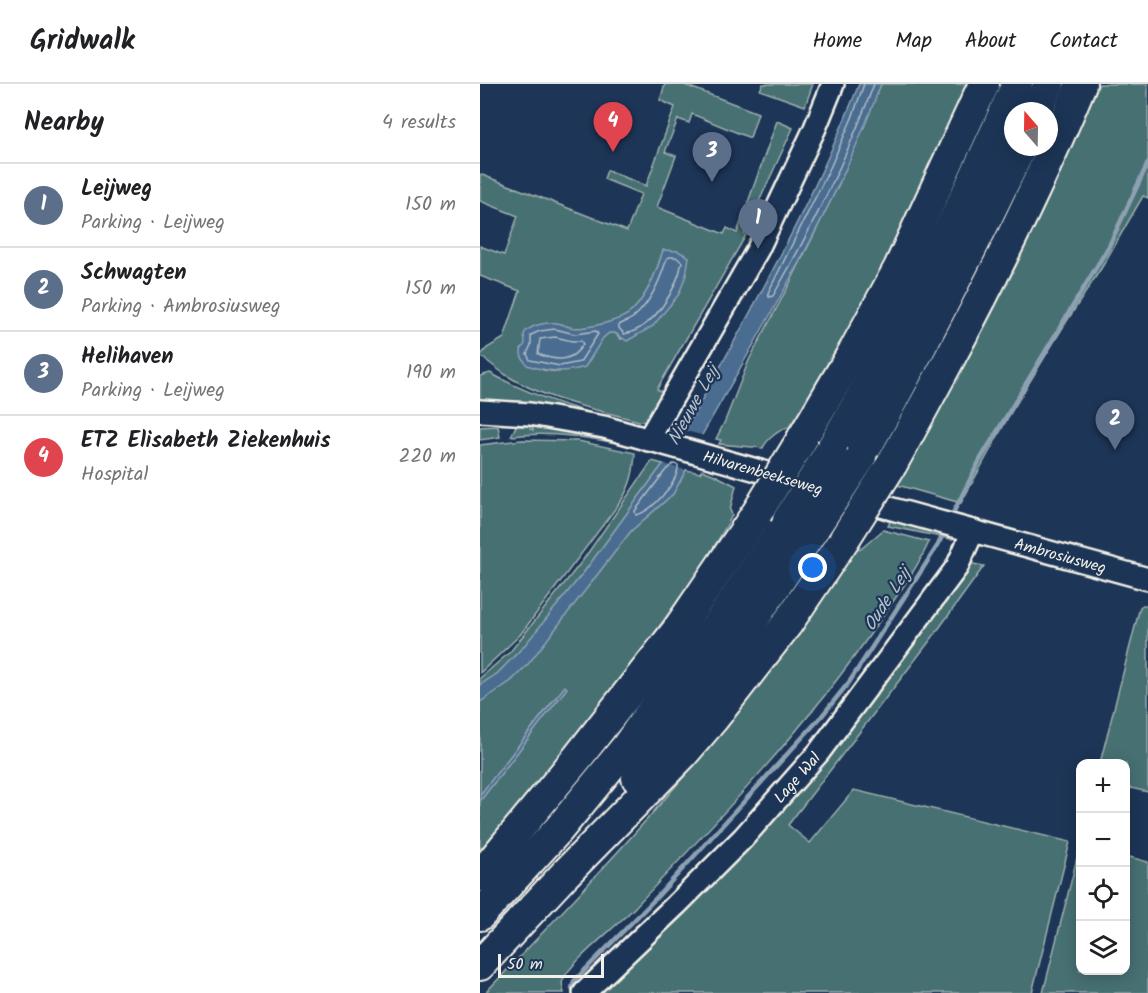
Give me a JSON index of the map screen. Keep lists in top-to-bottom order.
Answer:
{
  "streets": {
    "street": ["Hilvarenbeekseweg", "Ambrosiusweg", "Lage Wal"]
  },
  "crossings": [
    ["Hilvarenbeekseweg", "Ambrosiusweg"],
    ["Hilvarenbeekseweg", "Lage Wal"],
    ["Ambrosiusweg", "Lage Wal"]
  ],
  "water": ["Nieuwe Leij", "Oude Leij"],
  "scale_bar": "50 m",
  "north": "top",
  "page": {
    "header": "Gridwalk",
    "nav": [
      "Home",
      "Map",
      "About",
      "Contact"
    ],
    "heading": ["Nearby", "4 results"],
    "pins": [
      "4",
      "3",
      "1",
      "2"
    ],
    "list": [
      {
        "mark": "1",
        "name": "Leijweg",
        "note": "Parking · Leijweg",
        "value": "150 m"
      },
      {
        "mark": "2",
        "name": "Schwagten",
        "note": "Parking · Ambrosiusweg",
        "value": "150 m"
      },
      {
        "mark": "3",
        "name": "Helihaven",
        "note": "Parking · Leijweg",
        "value": "190 m"
      },
      {
        "mark": "4",
        "name": "ETZ Elisabeth Ziekenhuis",
        "note": "Hospital",
        "value": "220 m"
      }
    ],
    "map_buttons": ["+", "−"],
    "scale": "50 m"
  }
}
